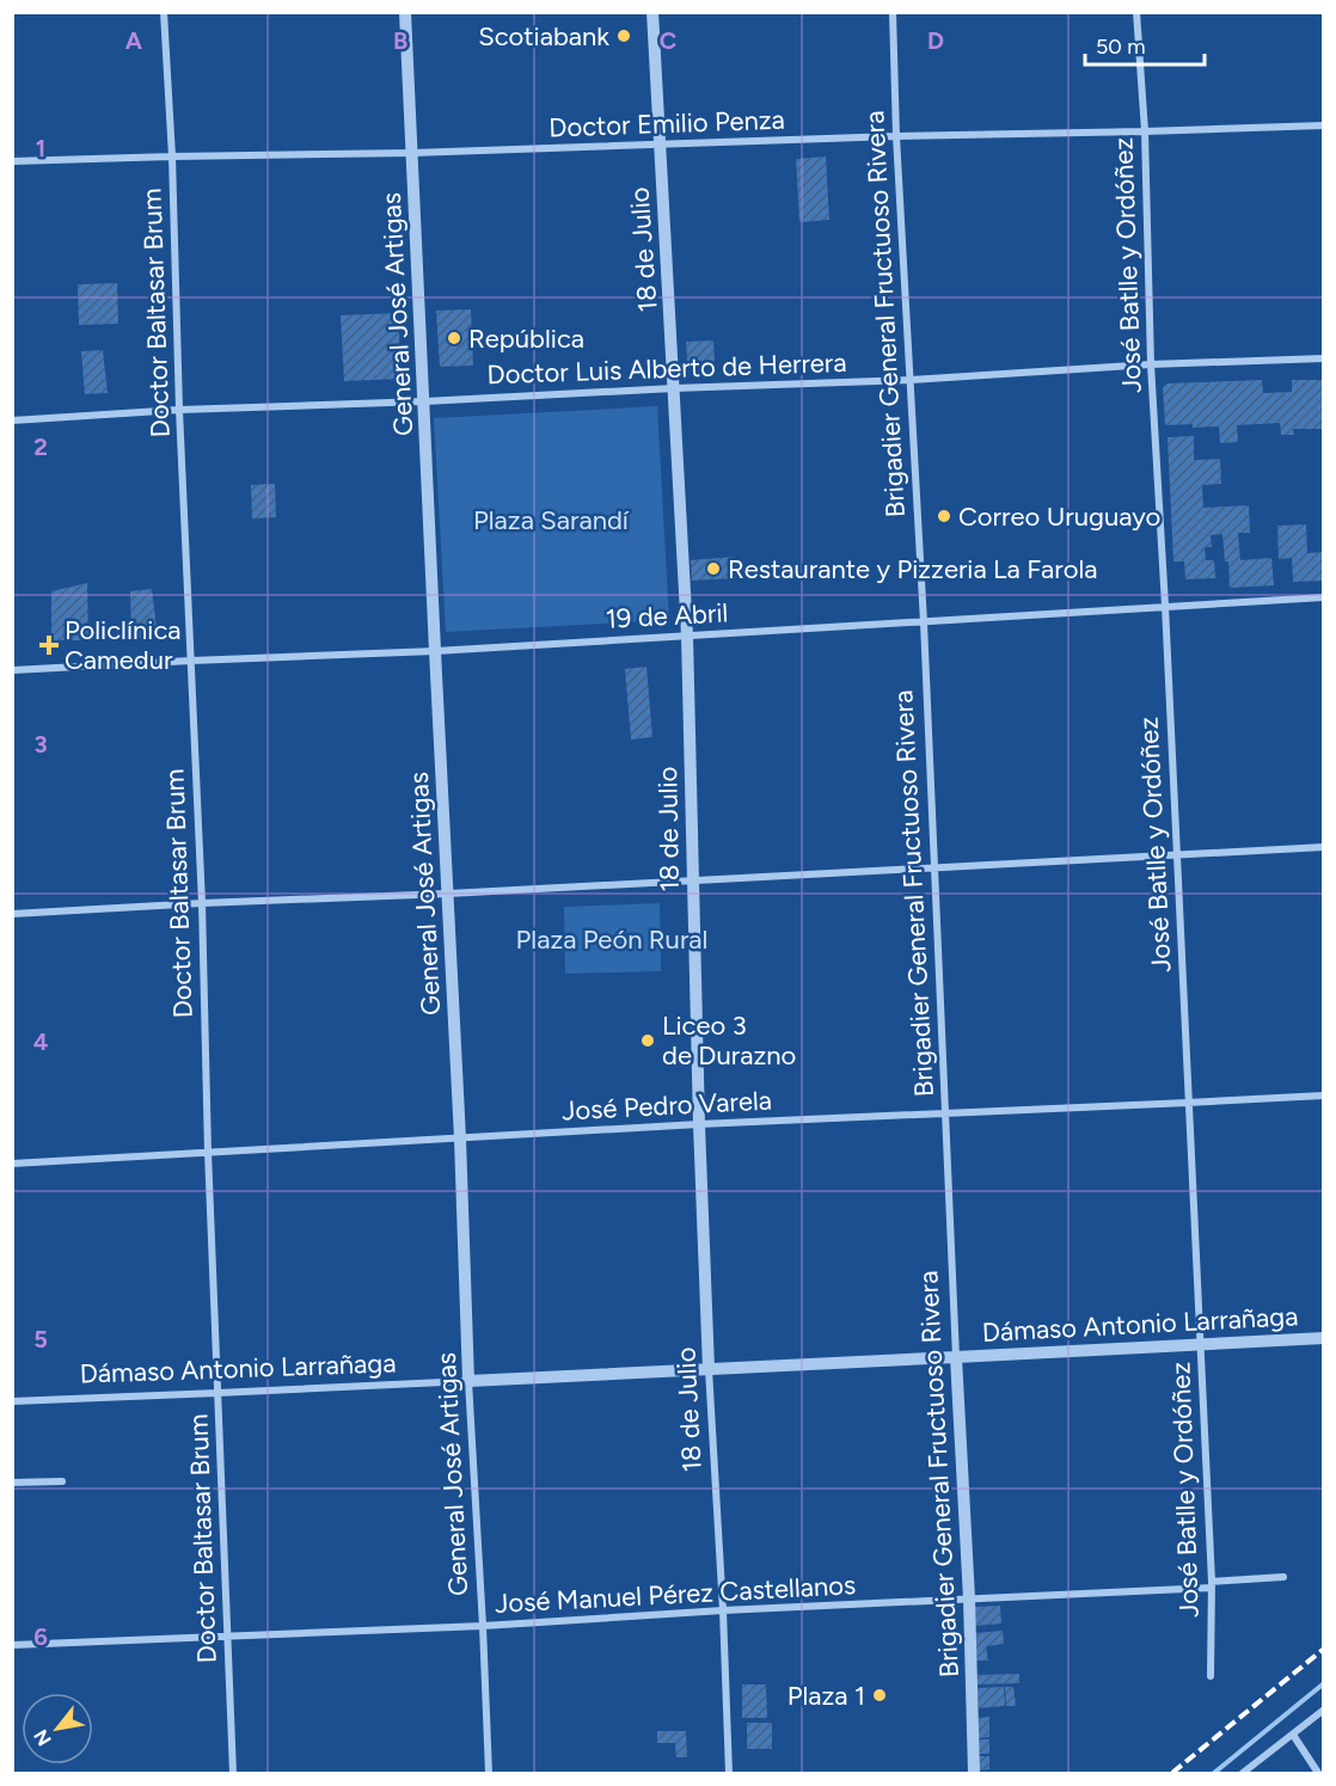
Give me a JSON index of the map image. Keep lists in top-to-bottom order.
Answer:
{
  "streets": {
    "street": [
      "Doctor Emilio Penza",
      "18 de Julio",
      "José Batlle y Ordóñez",
      "Doctor Baltasar Brum",
      "General José Artigas",
      "Brigadier General Fructuoso Rivera",
      "Doctor Luis Alberto de Herrera",
      "19 de Abril",
      "José Pedro Varela",
      "Dámaso Antonio Larrañaga",
      "José Manuel Pérez Castellanos"
    ]
  },
  "crossings": [
    ["Doctor Emilio Penza", "18 de Julio"],
    ["Doctor Emilio Penza", "José Batlle y Ordóñez"],
    ["Doctor Emilio Penza", "Doctor Baltasar Brum"],
    ["Doctor Emilio Penza", "General José Artigas"],
    ["Doctor Emilio Penza", "Brigadier General Fructuoso Rivera"],
    ["18 de Julio", "Doctor Luis Alberto de Herrera"],
    ["18 de Julio", "19 de Abril"],
    ["18 de Julio", "José Pedro Varela"],
    ["18 de Julio", "Dámaso Antonio Larrañaga"],
    ["18 de Julio", "José Manuel Pérez Castellanos"],
    ["José Batlle y Ordóñez", "Doctor Luis Alberto de Herrera"],
    ["José Batlle y Ordóñez", "19 de Abril"],
    ["José Batlle y Ordóñez", "José Pedro Varela"],
    ["José Batlle y Ordóñez", "Dámaso Antonio Larrañaga"],
    ["José Batlle y Ordóñez", "José Manuel Pérez Castellanos"],
    ["Doctor Baltasar Brum", "Doctor Luis Alberto de Herrera"],
    ["Doctor Baltasar Brum", "19 de Abril"],
    ["Doctor Baltasar Brum", "José Pedro Varela"],
    ["Doctor Baltasar Brum", "Dámaso Antonio Larrañaga"],
    ["Doctor Baltasar Brum", "José Manuel Pérez Castellanos"],
    ["General José Artigas", "Doctor Luis Alberto de Herrera"],
    ["General José Artigas", "19 de Abril"],
    ["General José Artigas", "José Pedro Varela"],
    ["General José Artigas", "Dámaso Antonio Larrañaga"],
    ["General José Artigas", "José Manuel Pérez Castellanos"],
    ["Brigadier General Fructuoso Rivera", "Doctor Luis Alberto de Herrera"],
    ["Brigadier General Fructuoso Rivera", "19 de Abril"],
    ["Brigadier General Fructuoso Rivera", "José Pedro Varela"],
    ["Brigadier General Fructuoso Rivera", "Dámaso Antonio Larrañaga"],
    ["Brigadier General Fructuoso Rivera", "José Manuel Pérez Castellanos"]
  ],
  "parks": ["Plaza Sarandí", "Plaza Peón Rural"],
  "places": {
    "other": [
      "Scotiabank",
      "República",
      "Correo Uruguayo",
      "Restaurante y Pizzeria La Farola",
      "Liceo 3 de Durazno",
      "Plaza 1"
    ],
    "health": ["Policlínica Camedur"]
  },
  "scale_bar": "50 m",
  "north": "bottom left",
  "grid": {
    "columns": [
      "A",
      "B",
      "C",
      "D"
    ],
    "rows": [
      "1",
      "2",
      "3",
      "4",
      "5",
      "6"
    ]
  }
}
